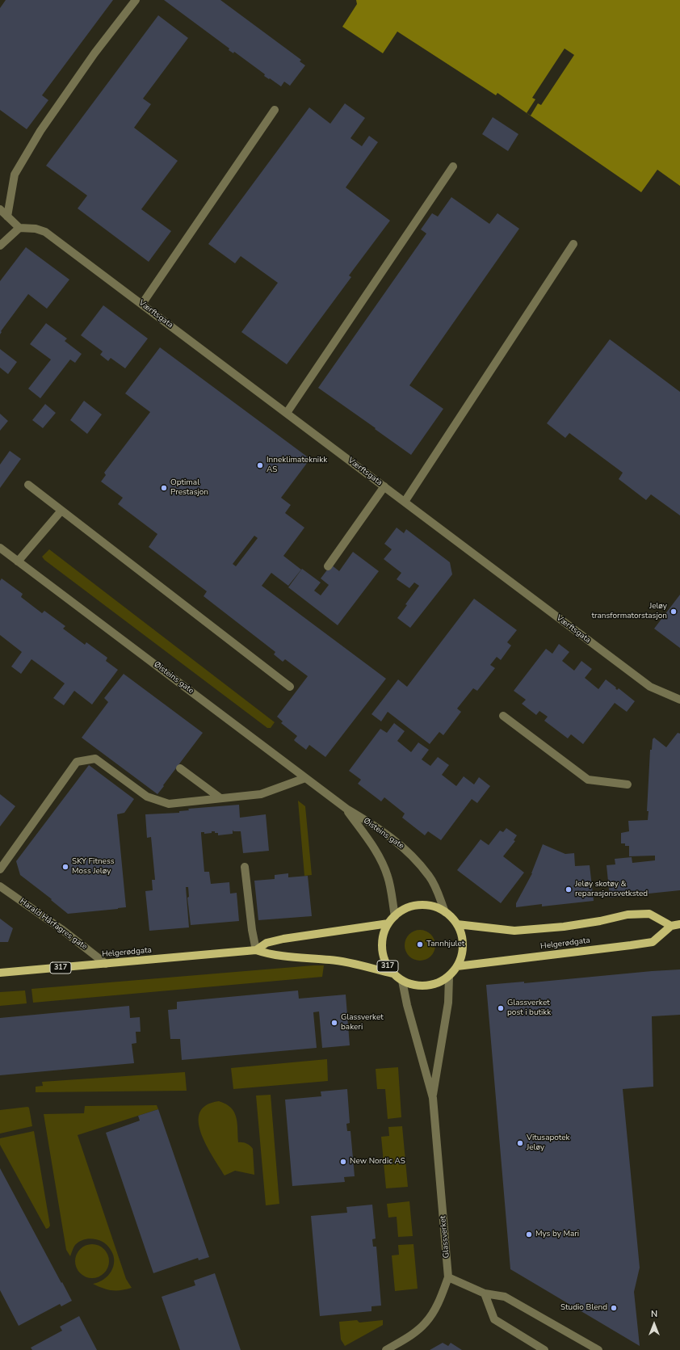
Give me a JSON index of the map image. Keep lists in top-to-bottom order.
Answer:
{
  "streets": {
    "main road": ["Helgerødgata", "317"],
    "street": [
      "Værftsgata",
      "Øisteins gate",
      "Harald Hårfagres gate",
      "Glassverket"
    ]
  },
  "crossings": [
    ["Øisteins gate", "Helgerødgata"],
    ["Øisteins gate", "317"],
    ["Øisteins gate", "Glassverket"],
    ["Harald Hårfagres gate", "Helgerødgata"],
    ["Helgerødgata", "317"],
    ["Helgerødgata", "Glassverket"],
    ["317", "Glassverket"]
  ],
  "places": [
    "Inneklimateknikk AS",
    "Optimal Prestasjon",
    "Jeløy transformatorstasjon",
    "SKY Fitness Moss Jeløy",
    "Jeløy skotøy & reparasjonsvetksted",
    "Tannhjulet",
    "Glassverket post i butikk",
    "Glassverket bakeri",
    "Vitusapotek Jeløy",
    "New Nordic AS",
    "Mys by Mari",
    "Studio Blend"
  ],
  "north": "top"
}
